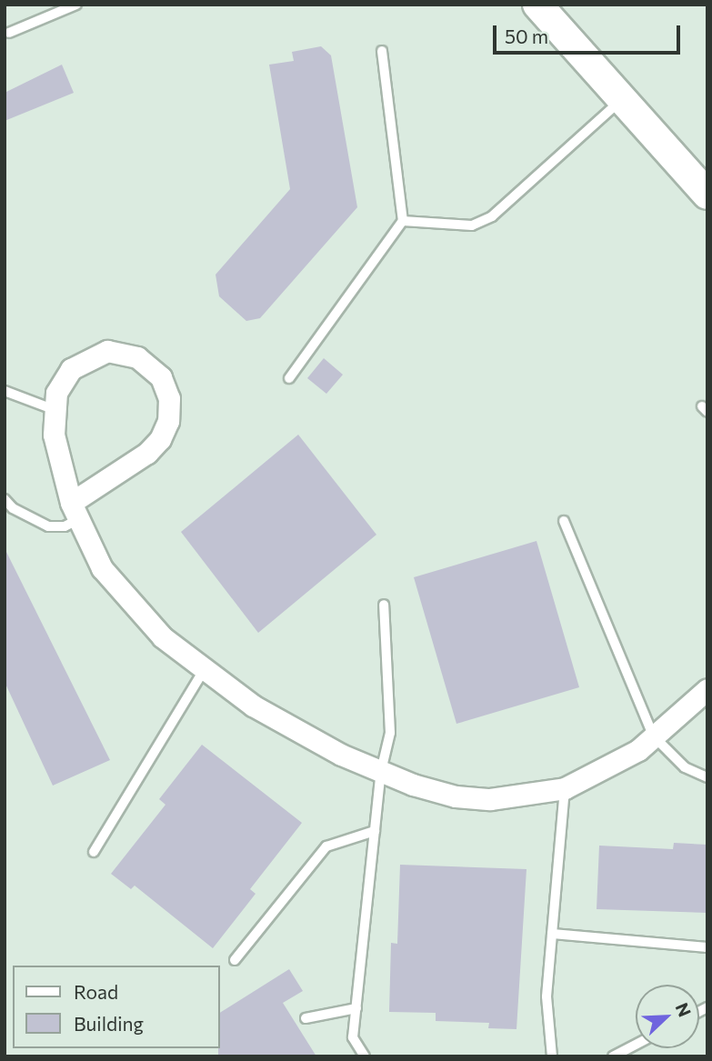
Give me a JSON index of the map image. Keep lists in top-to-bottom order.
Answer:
{
  "legend": ["Road", "Building"],
  "scale_bar": "50 m",
  "north": "top right"
}
